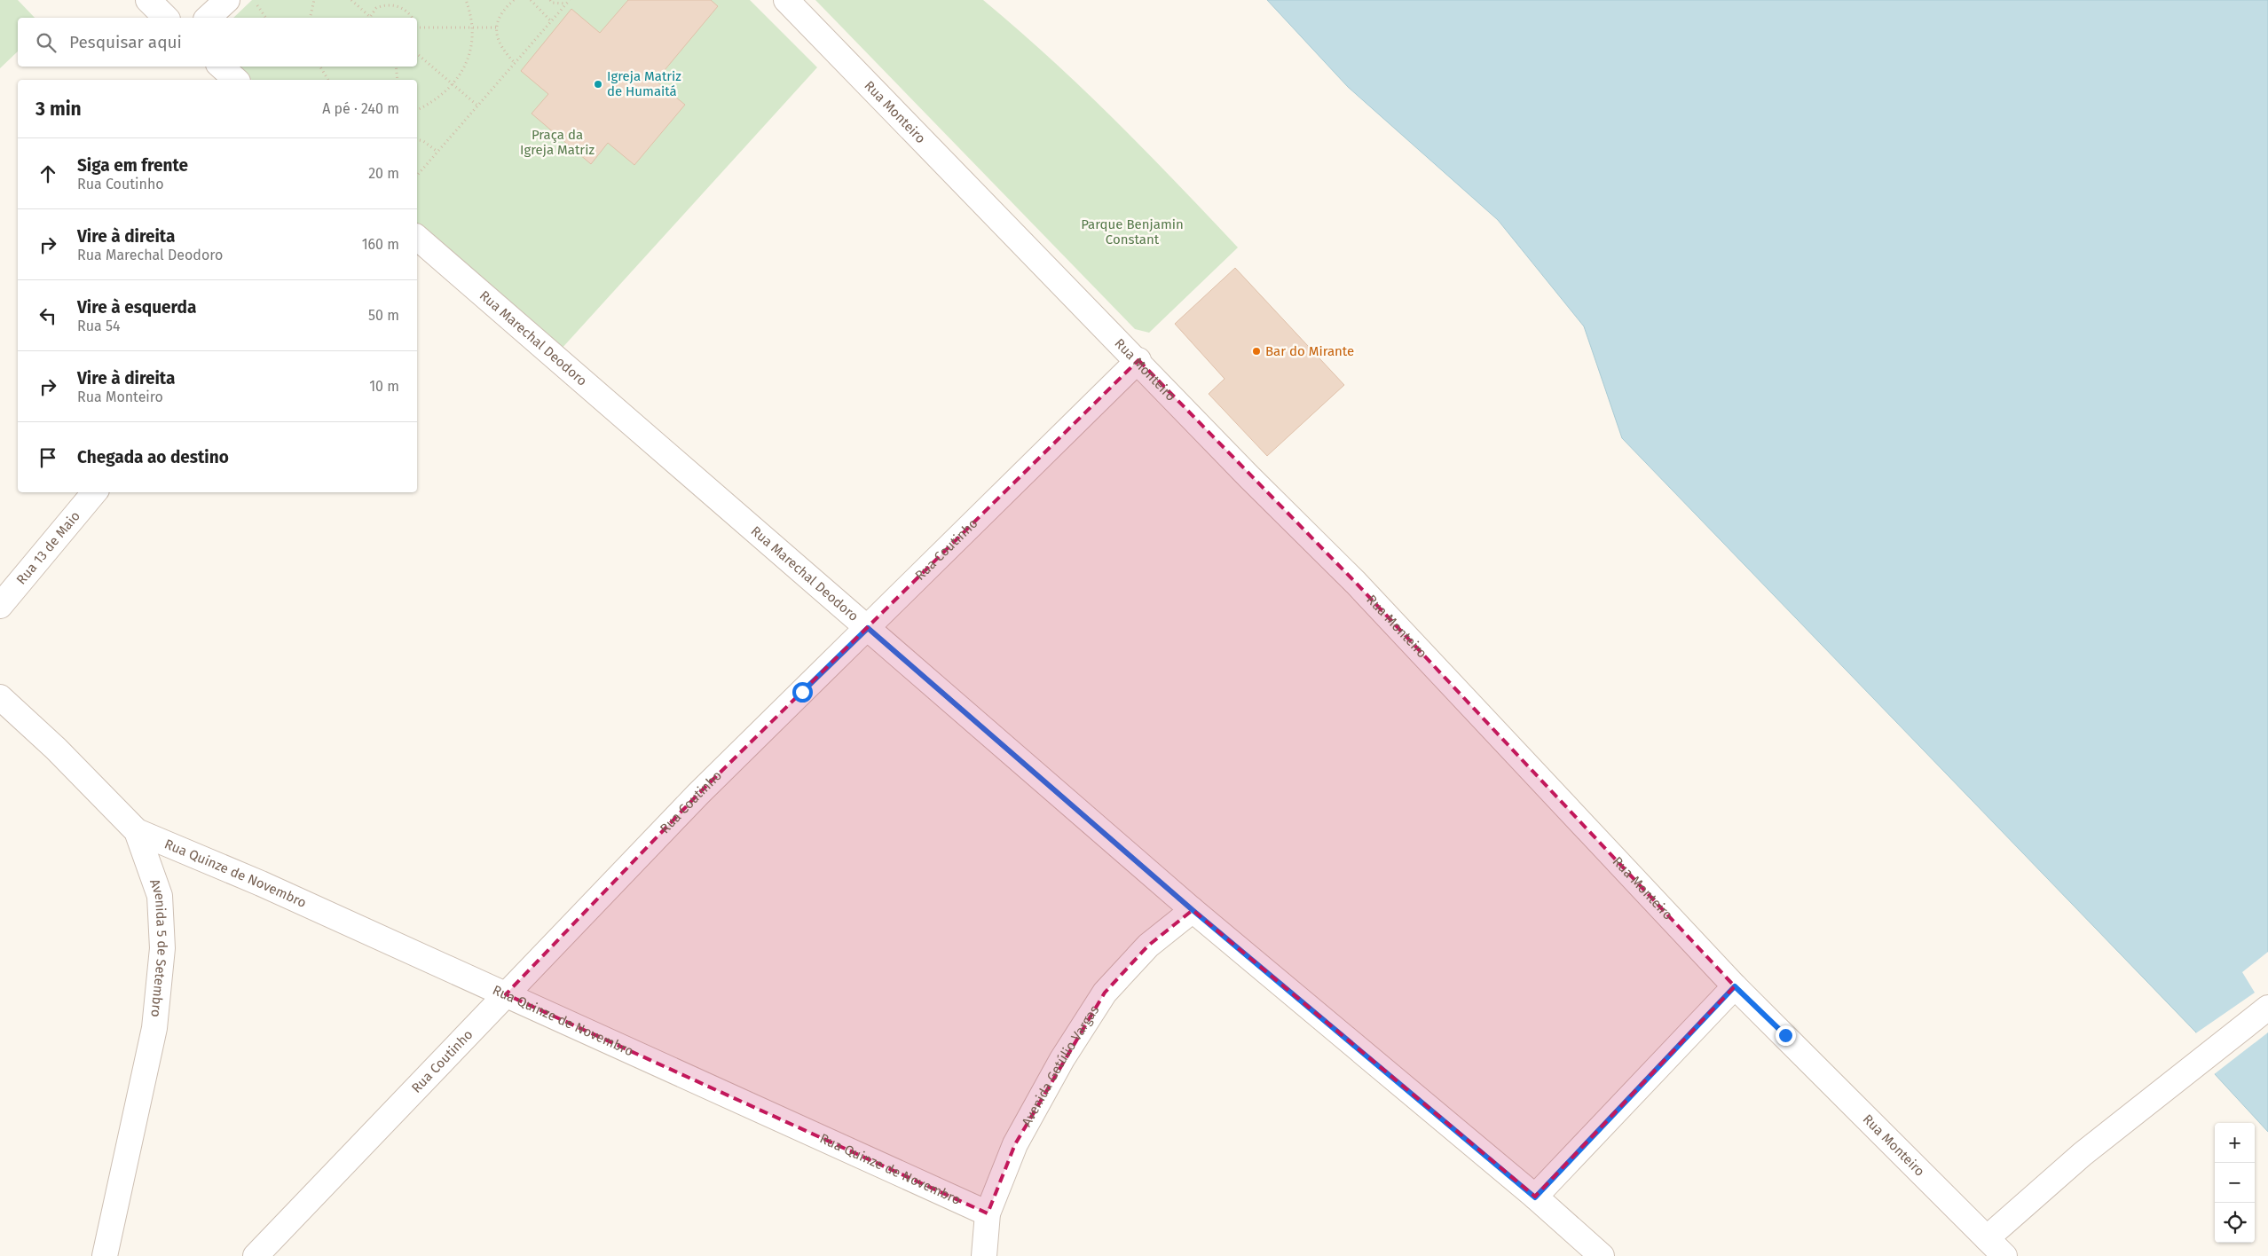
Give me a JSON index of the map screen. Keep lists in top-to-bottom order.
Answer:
{
  "streets": {
    "street": [
      "Rua Monteiro",
      "Rua Marechal Deodoro",
      "Rua 13 de Maio",
      "Rua Coutinho",
      "Rua Quinze de Novembro",
      "Avenida 5 de Setembro",
      "Avenida Getúlio Vargas"
    ]
  },
  "crossings": [
    ["Rua Monteiro", "Rua Coutinho"],
    ["Rua Marechal Deodoro", "Rua Coutinho"],
    ["Rua Marechal Deodoro", "Avenida Getúlio Vargas"],
    ["Rua Coutinho", "Rua Quinze de Novembro"],
    ["Rua Quinze de Novembro", "Avenida 5 de Setembro"],
    ["Rua Quinze de Novembro", "Avenida Getúlio Vargas"]
  ],
  "parks": ["Praça da Igreja Matriz", "Parque Benjamin Constant"],
  "places": ["Igreja Matriz de Humaitá", "Bar do Mirante"],
  "page": {
    "search": "Pesquisar aqui",
    "heading": ["3 min", "A pé · 240 m"],
    "list": [
      ["Siga em frente", "Rua Coutinho", "20 m"],
      ["Vire à direita", "Rua Marechal Deodoro", "160 m"],
      ["Vire à esquerda", "Rua 54", "50 m"],
      ["Vire à direita", "Rua Monteiro", "10 m"],
      "Chegada ao destino"
    ],
    "map_buttons": ["+", "−"]
  }
}
